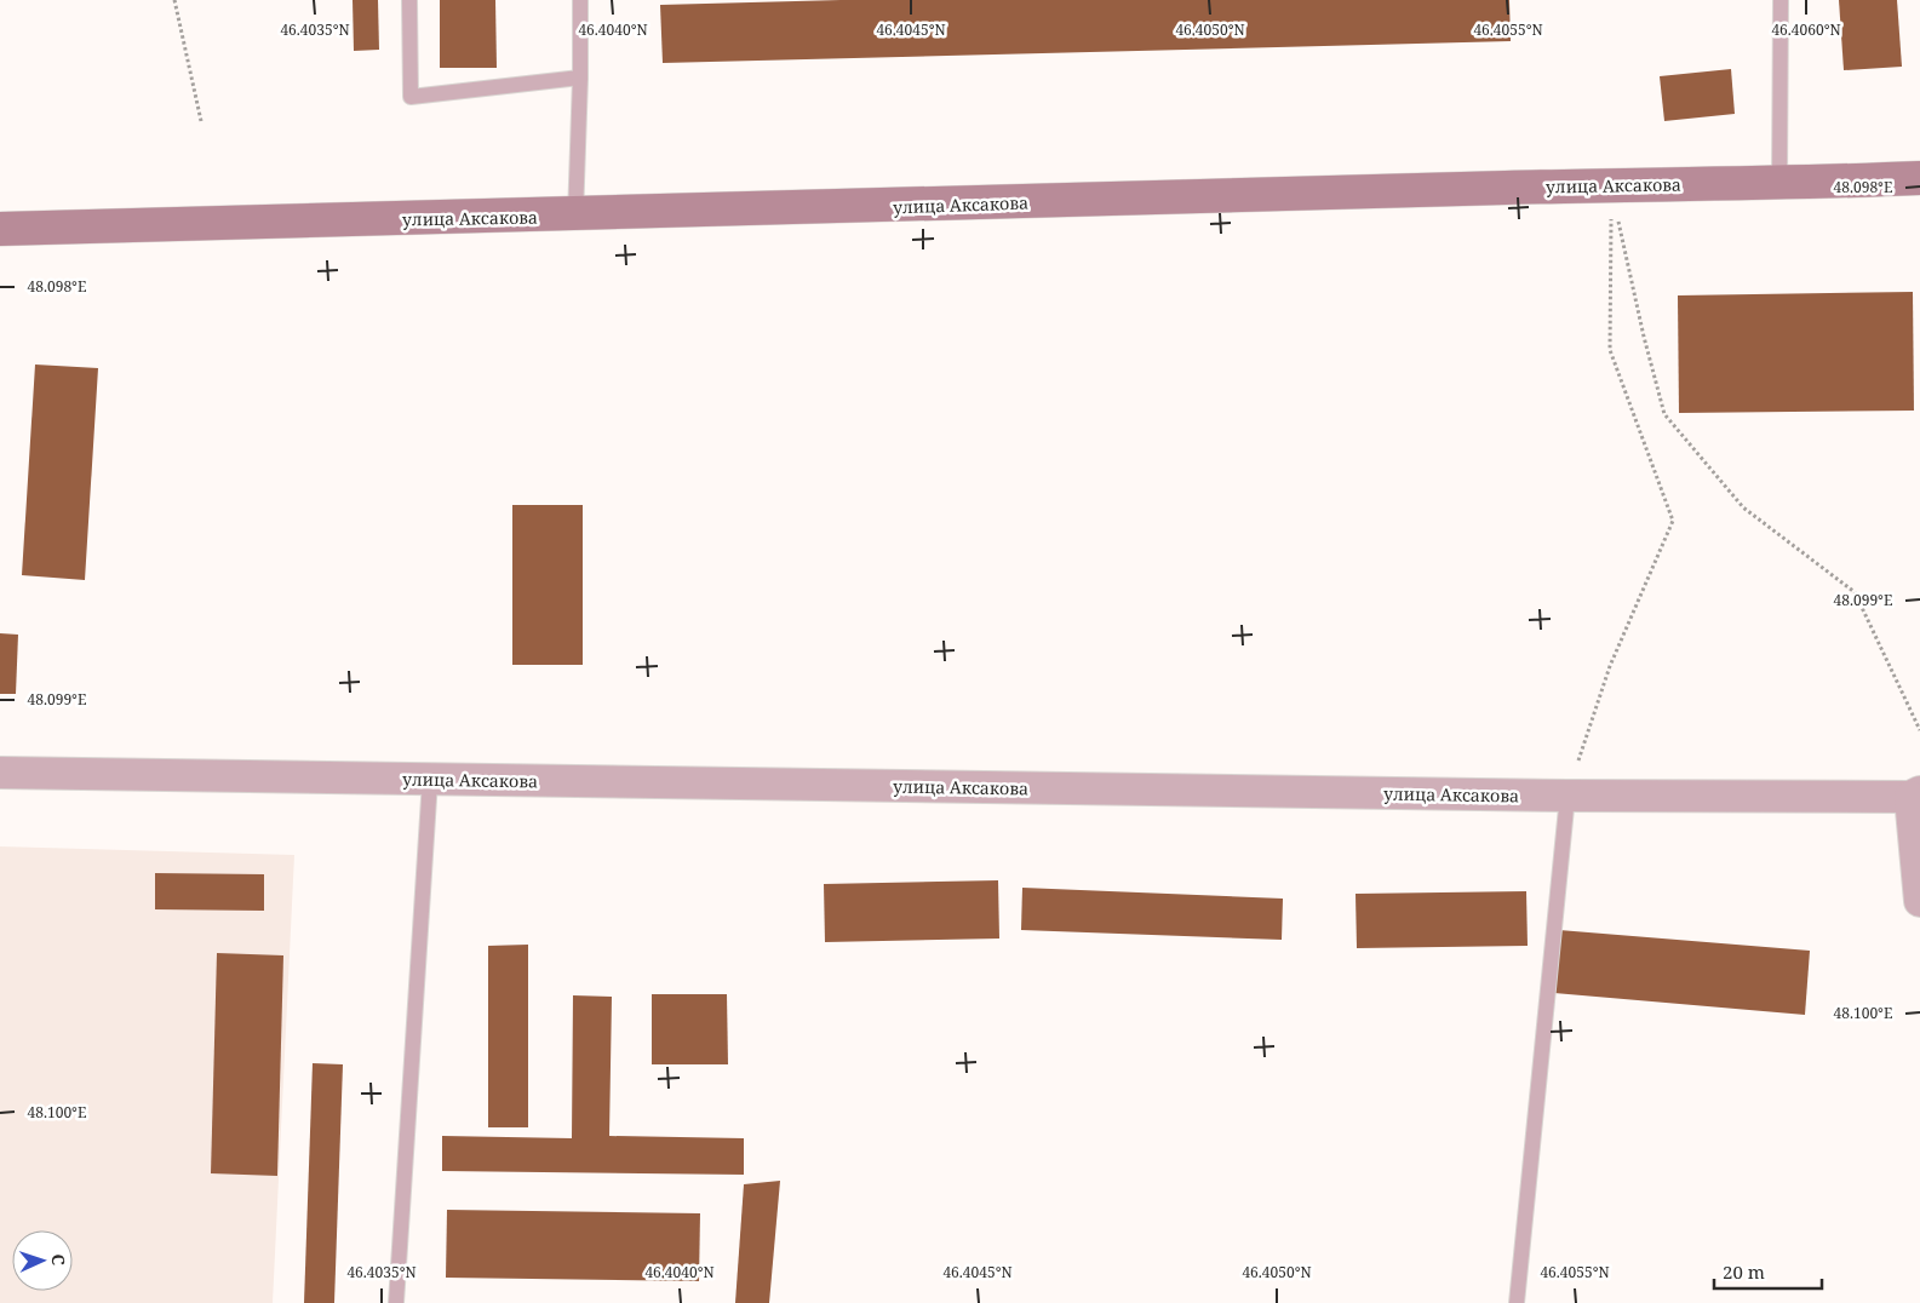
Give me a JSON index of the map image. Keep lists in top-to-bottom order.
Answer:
{
  "streets": {
    "main road": ["улица Аксакова"]
  },
  "scale_bar": "20 m",
  "north": "right",
  "coordinates": [
    "46.4035°N",
    "46.4040°N",
    "46.4045°N",
    "46.4050°N",
    "46.4055°N",
    "46.4060°N",
    "48.098°E",
    "48.099°E",
    "48.100°E"
  ]
}
